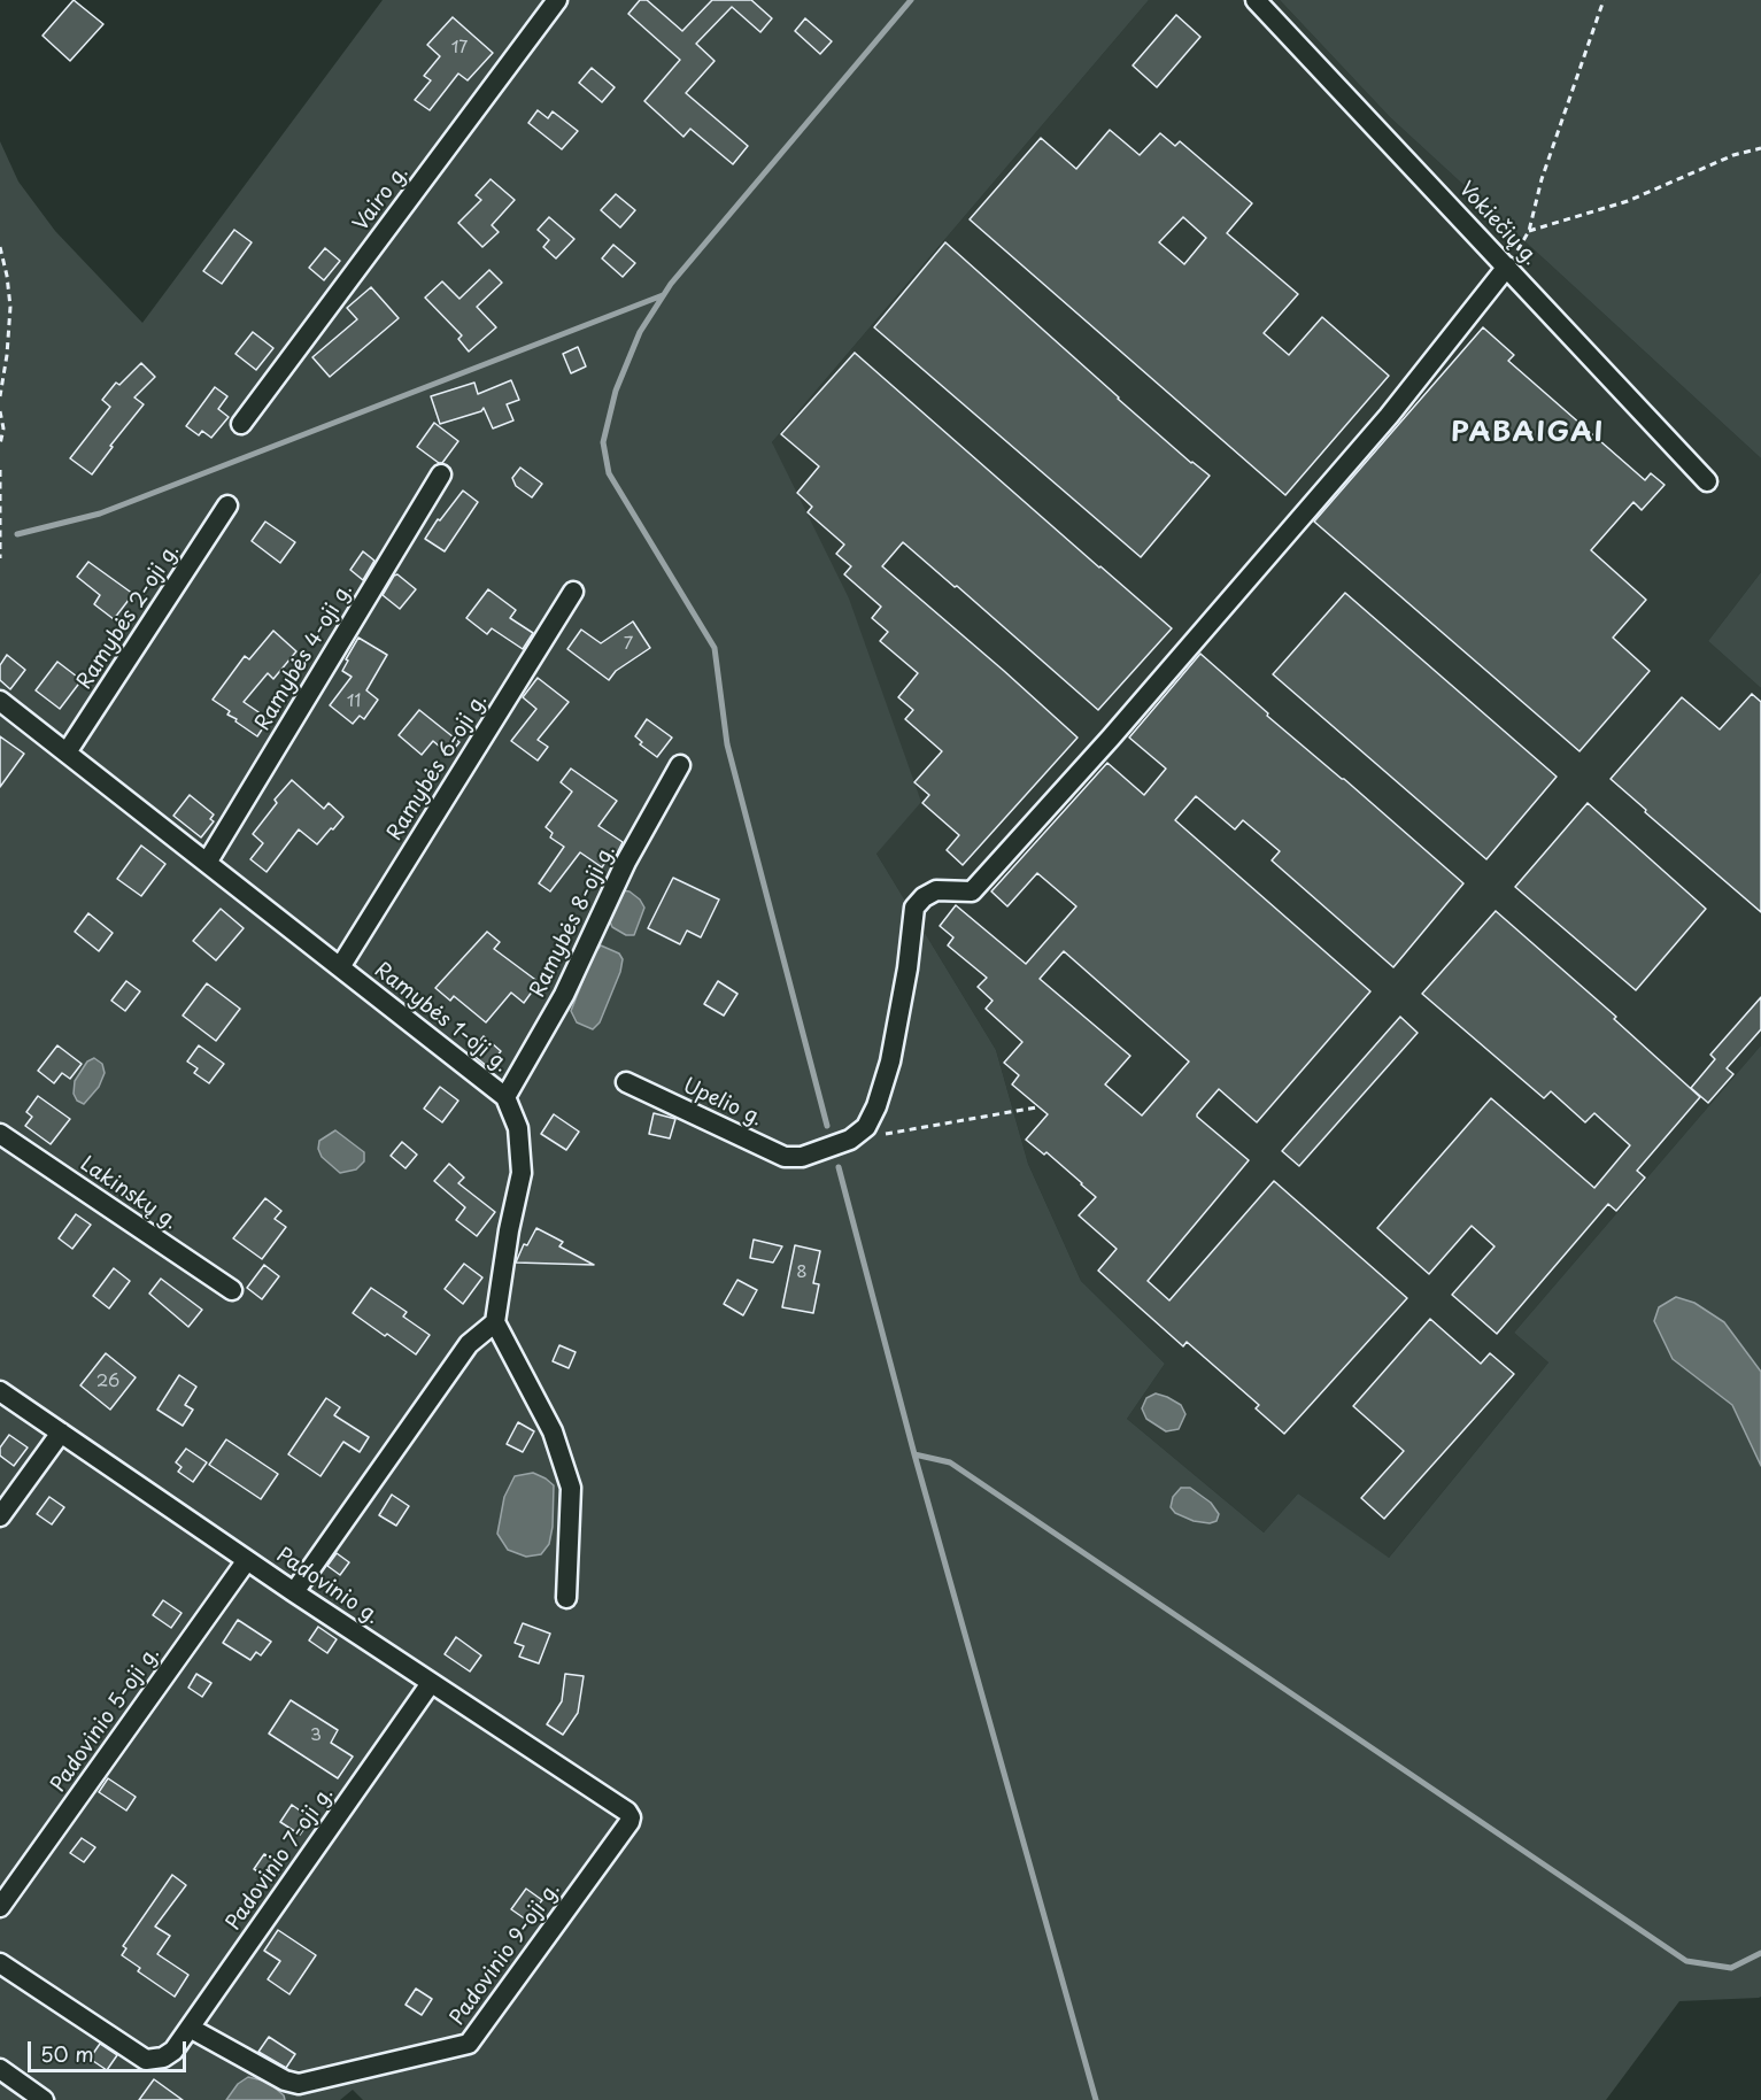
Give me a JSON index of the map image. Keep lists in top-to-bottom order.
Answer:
{
  "streets": {
    "street": [
      "Vairo g.",
      "Vokiečių g.",
      "Ramybės 2-oji g.",
      "Ramybės 4-oji g.",
      "Ramybės 6-oji g.",
      "Ramybės 8-oji g.",
      "Ramybės 1-oji g.",
      "Upelio g.",
      "Lakinskų g.",
      "Padovinio g.",
      "Padovinio 5-oji g.",
      "Padovinio 7-oji g.",
      "Padovinio 9-oji g."
    ]
  },
  "crossings": [
    ["Ramybės 2-oji g.", "Ramybės 1-oji g."],
    ["Ramybės 4-oji g.", "Ramybės 1-oji g."],
    ["Ramybės 6-oji g.", "Ramybės 1-oji g."],
    ["Ramybės 8-oji g.", "Ramybės 1-oji g."],
    ["Padovinio g.", "Padovinio 5-oji g."],
    ["Padovinio g.", "Padovinio 7-oji g."],
    ["Padovinio g.", "Padovinio 9-oji g."],
    ["Padovinio 7-oji g.", "Padovinio 9-oji g."]
  ],
  "districts": ["PABAIGAI"],
  "house_numbers": [
    "17",
    "7",
    "11",
    "8",
    "26",
    "3"
  ],
  "scale_bar": "50 m"
}
